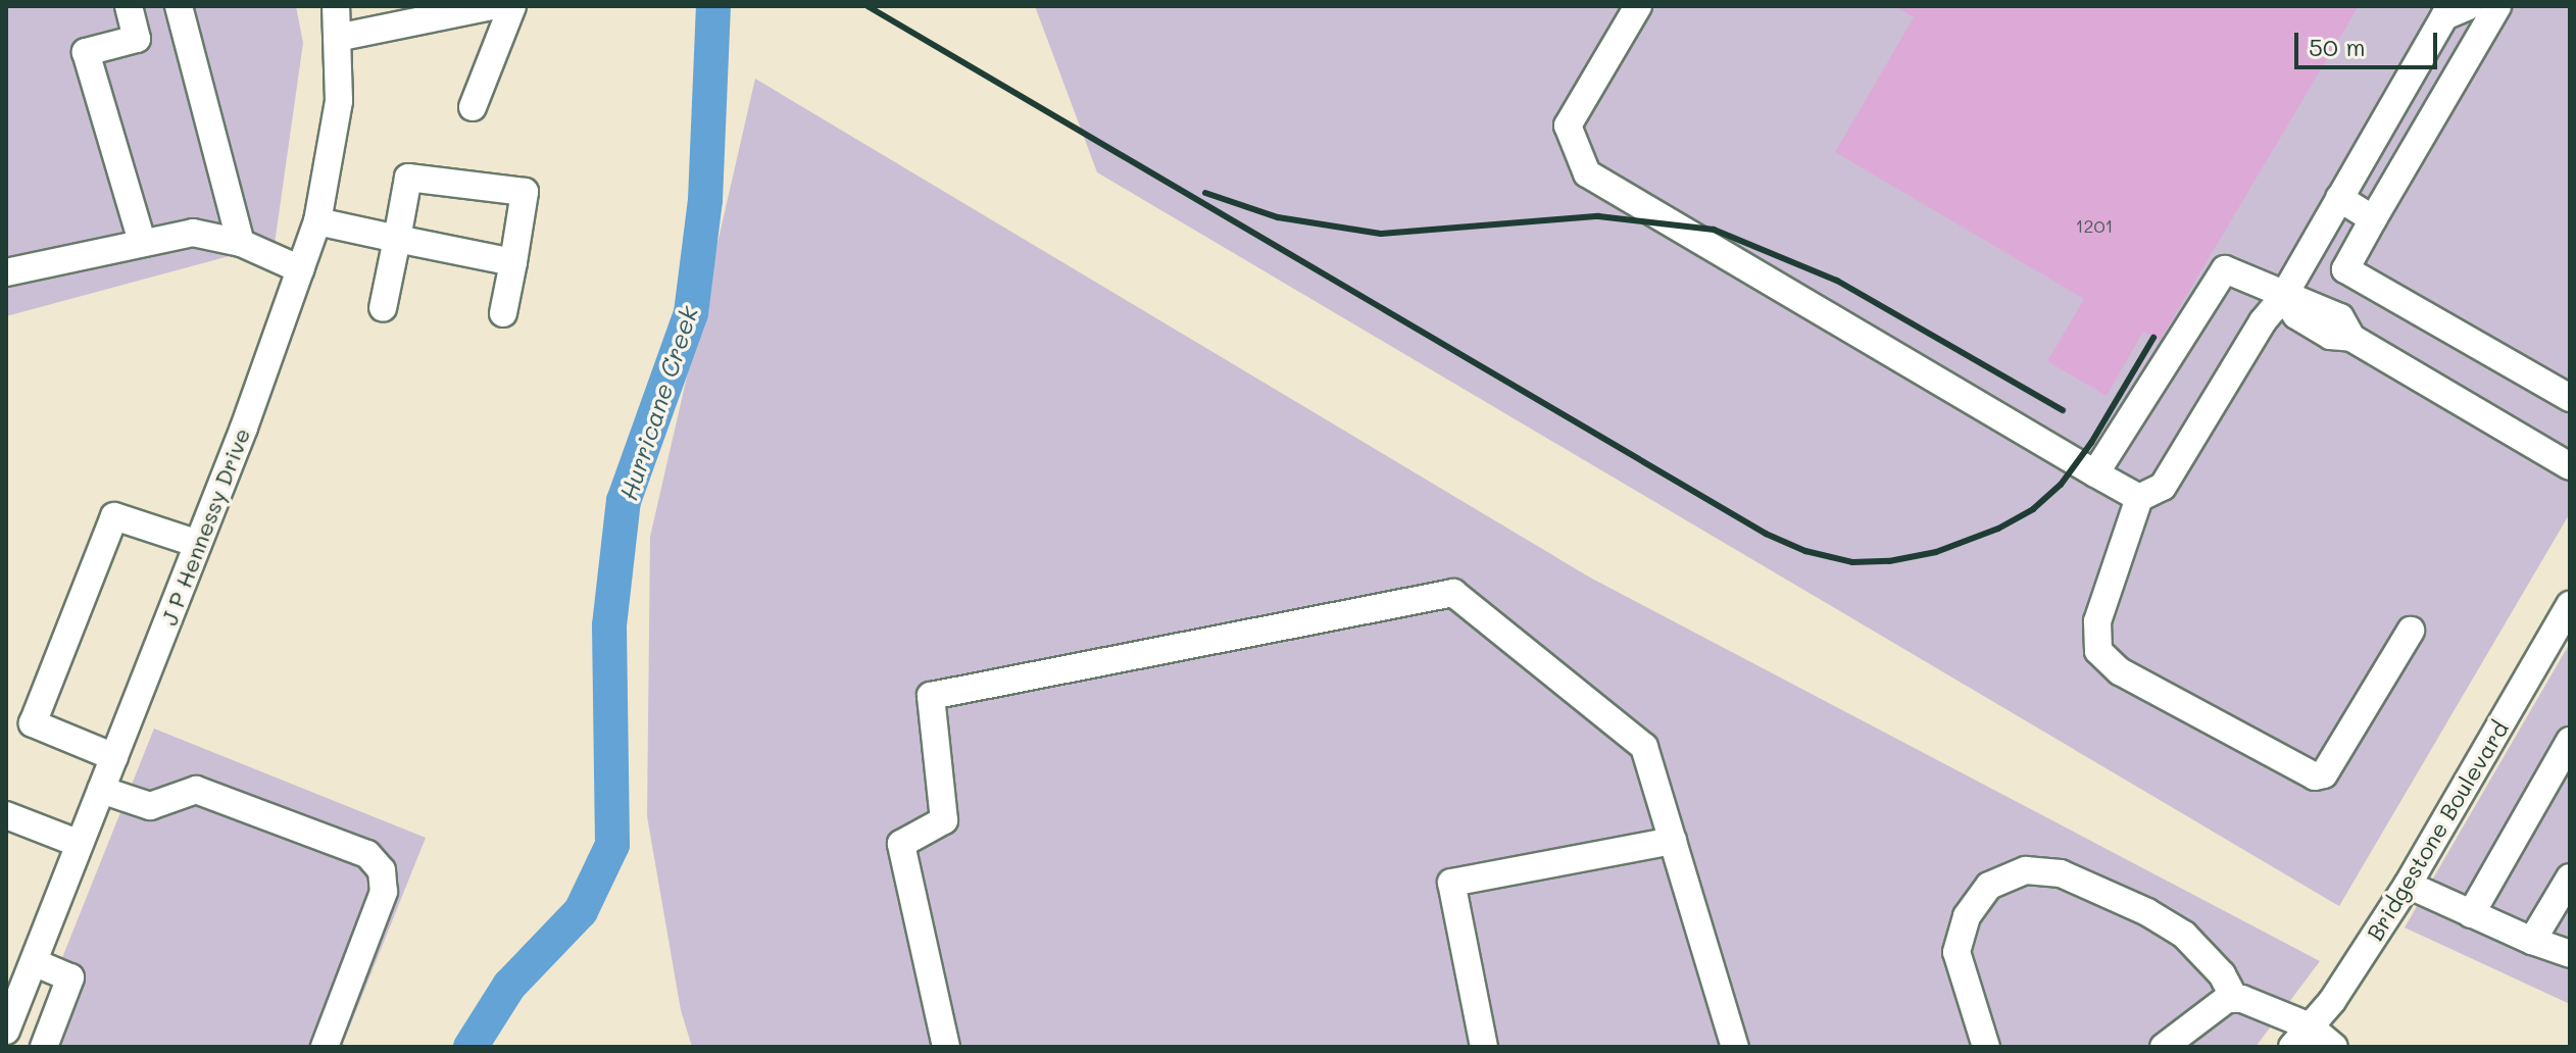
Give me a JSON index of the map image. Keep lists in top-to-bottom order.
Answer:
{
  "streets": {
    "street": ["J P Hennessy Drive", "Bridgestone Boulevard"]
  },
  "water": ["Hurricane Creek"],
  "house_numbers": ["1201"],
  "scale_bar": "50 m"
}
